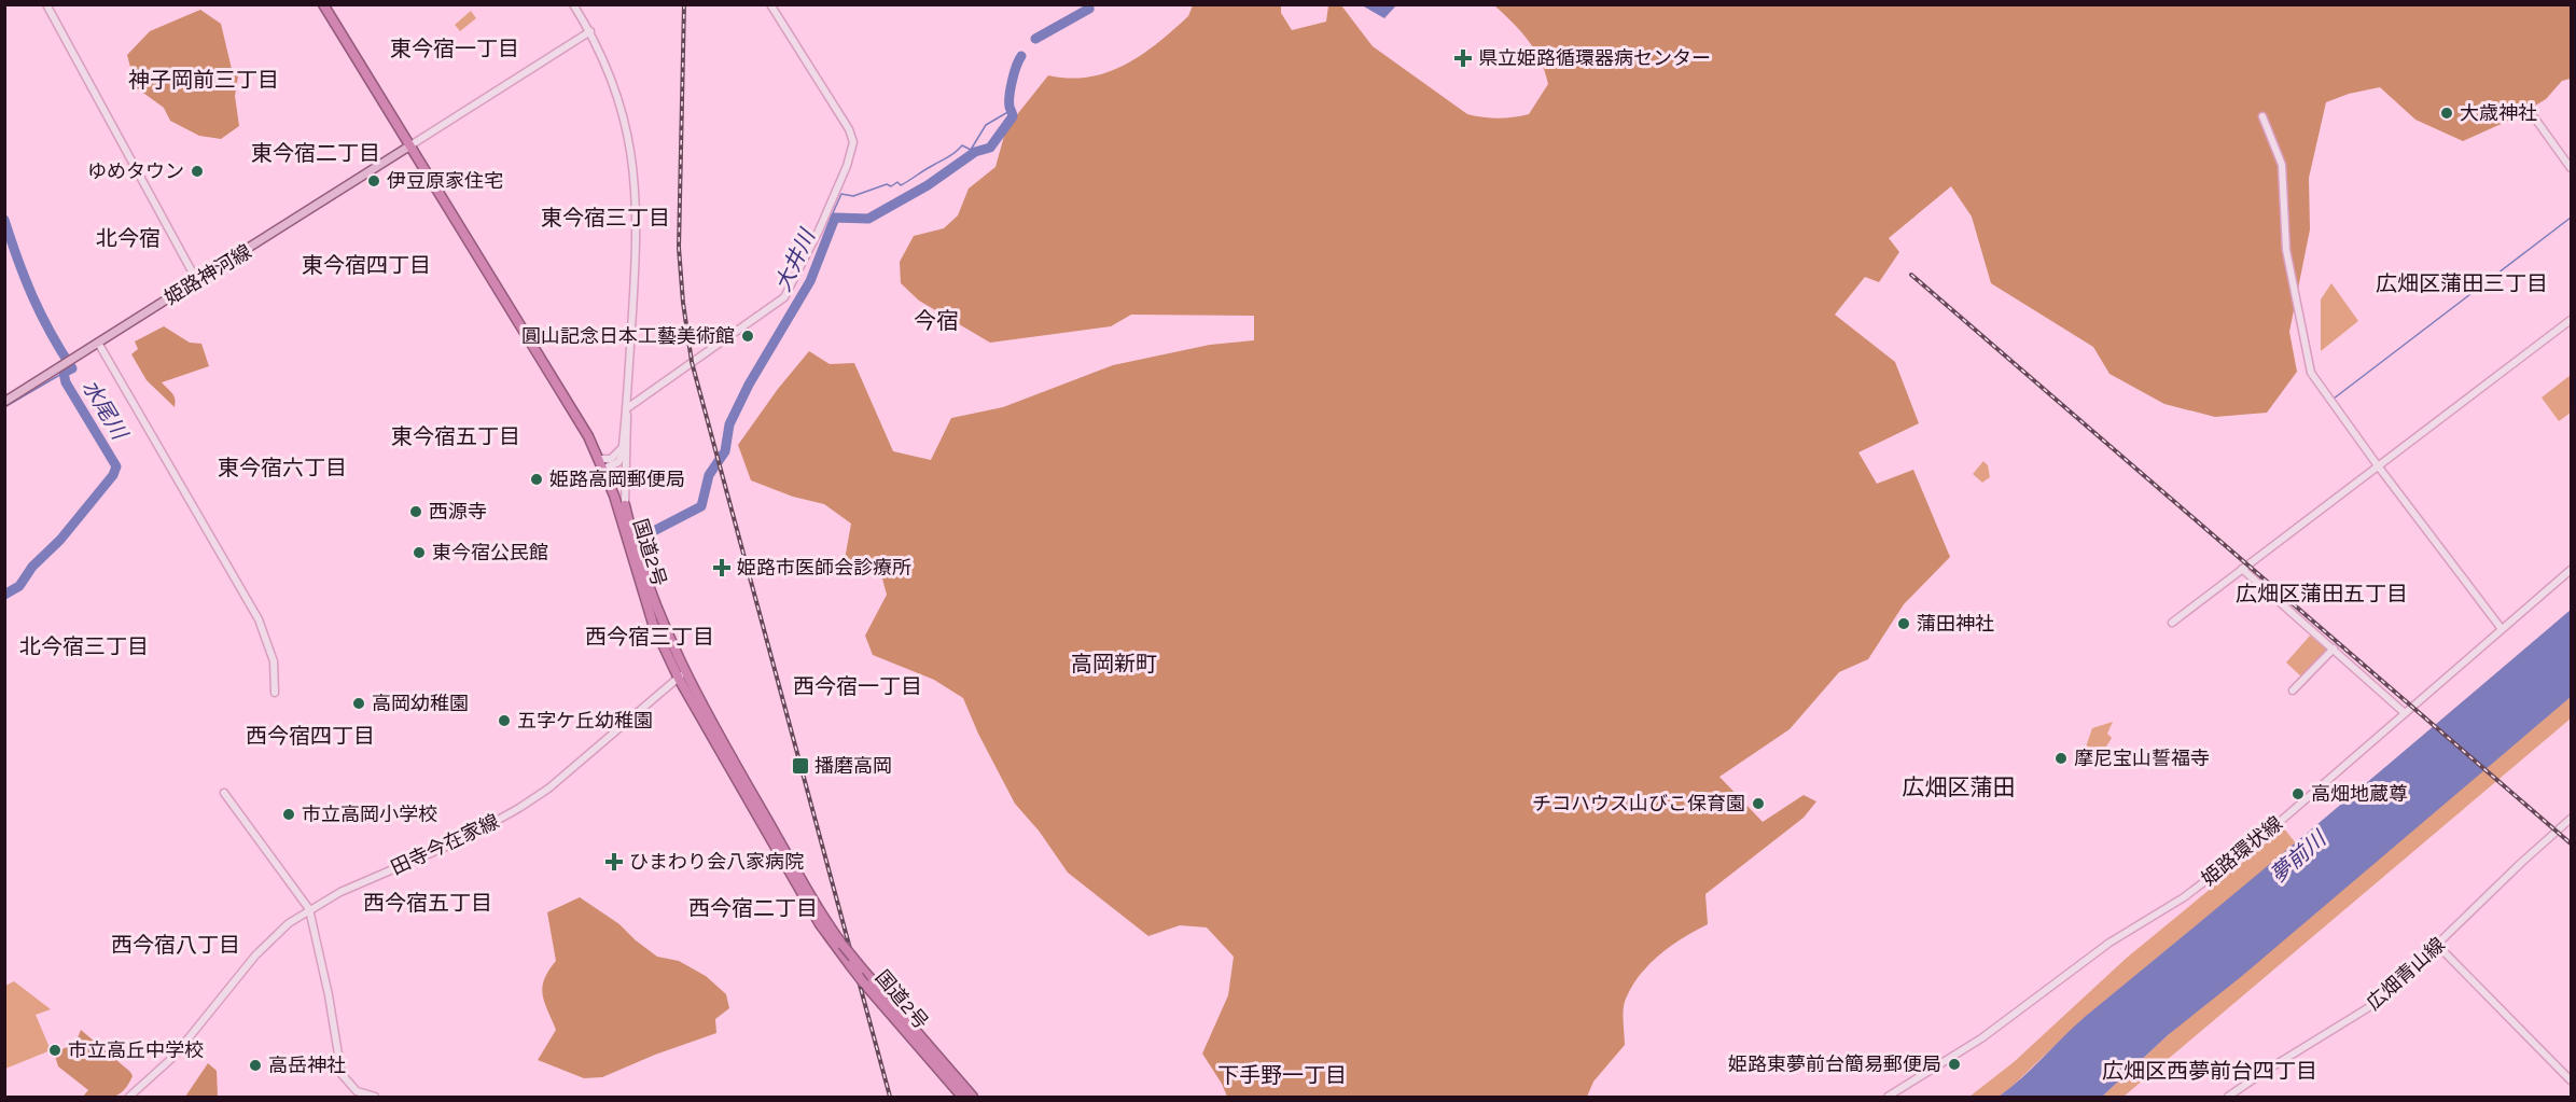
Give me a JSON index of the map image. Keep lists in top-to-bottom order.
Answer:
{
  "streets": {
    "highway": ["国道2号"],
    "main road": ["姫路神河線"],
    "street": ["田寺今在家線", "姫路環状線", "広畑青山線"]
  },
  "crossings": [
    ["姫路神河線", "国道2号"],
    ["国道2号", "田寺今在家線"]
  ],
  "districts": [
    "東今宿一丁目",
    "神子岡前三丁目",
    "東今宿二丁目",
    "東今宿三丁目",
    "北今宿",
    "東今宿四丁目",
    "広畑区蒲田三丁目",
    "今宿",
    "東今宿五丁目",
    "東今宿六丁目",
    "広畑区蒲田五丁目",
    "西今宿三丁目",
    "北今宿三丁目",
    "高岡新町",
    "西今宿一丁目",
    "西今宿四丁目",
    "広畑区蒲田",
    "西今宿五丁目",
    "西今宿二丁目",
    "西今宿八丁目",
    "広畑区西夢前台四丁目",
    "下手野一丁目"
  ],
  "water": ["大井川", "水尾川", "夢前川"],
  "places": {
    "health": ["県立姫路循環器病センター", "姫路市医師会診療所", "ひまわり会八家病院"],
    "other": [
      "大歳神社",
      "ゆめタウン",
      "伊豆原家住宅",
      "圓山記念日本工藝美術館",
      "姫路高岡郵便局",
      "西源寺",
      "東今宿公民館",
      "蒲田神社",
      "高岡幼稚園",
      "五字ケ丘幼稚園",
      "摩尼宝山誓福寺",
      "高畑地蔵尊",
      "チコハウス山びこ保育園",
      "市立高岡小学校",
      "市立高丘中学校",
      "姫路東夢前台簡易郵便局",
      "高岳神社"
    ],
    "transit": ["播磨高岡"]
  }
}
